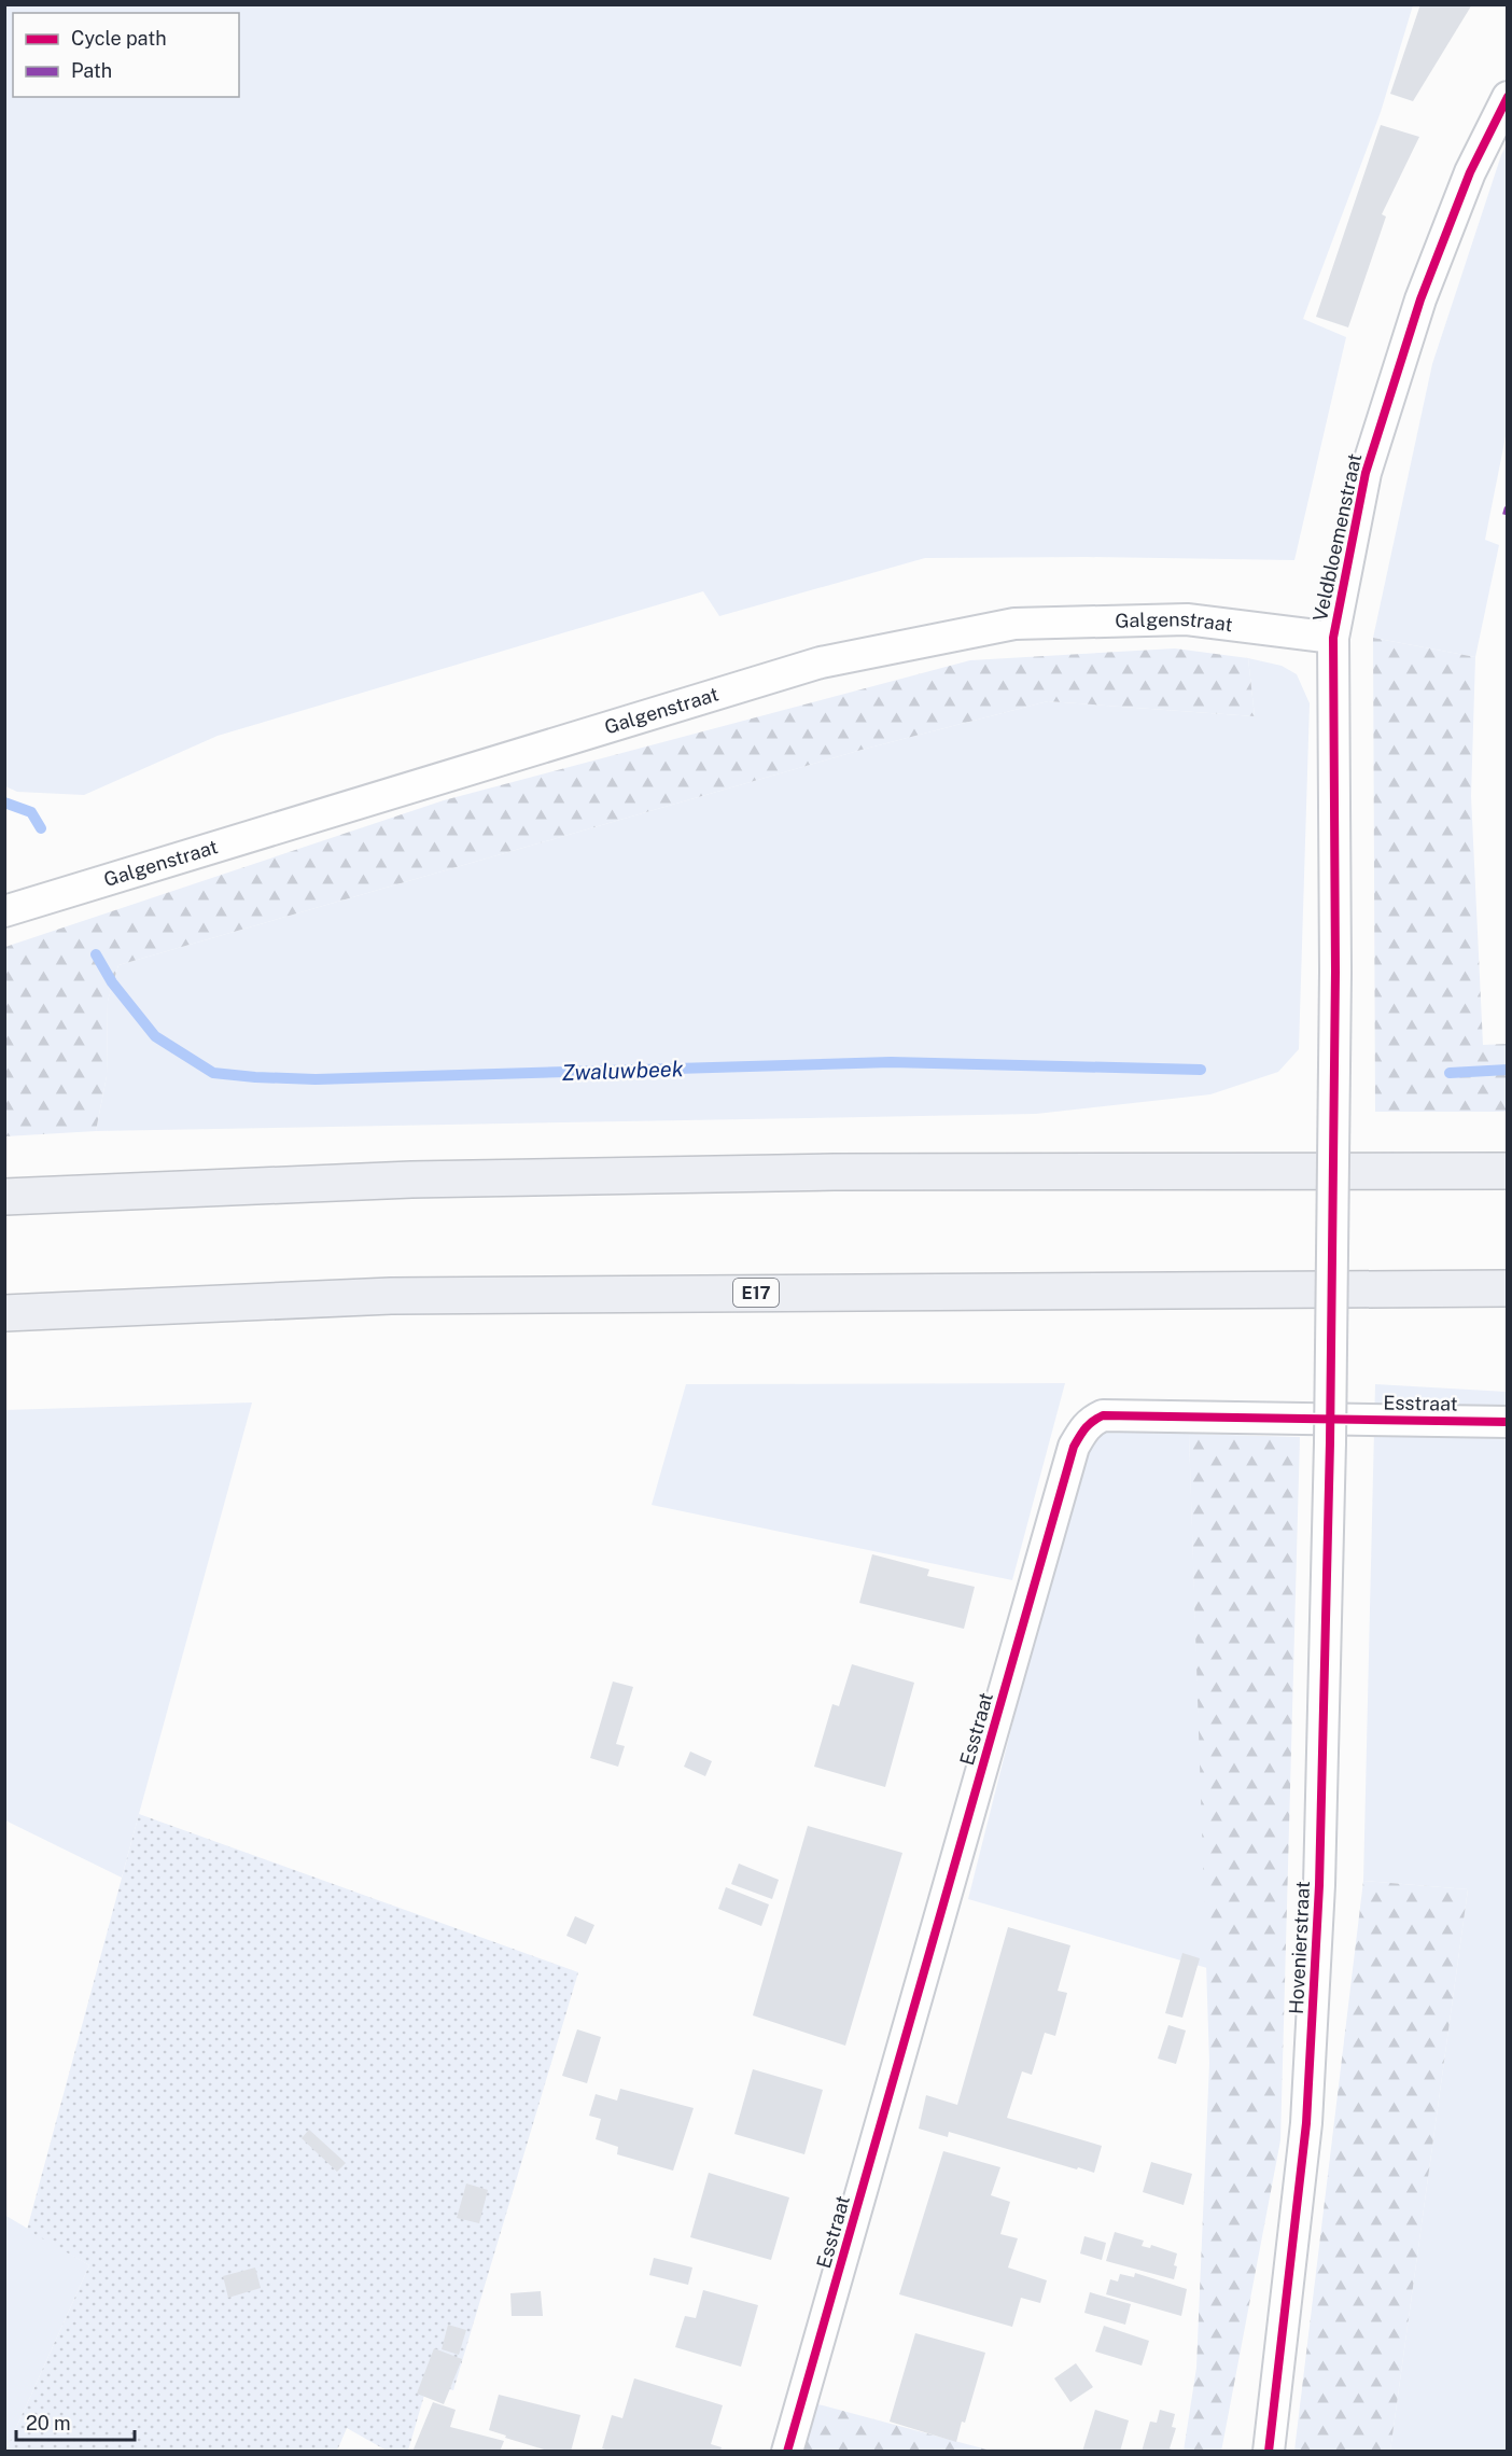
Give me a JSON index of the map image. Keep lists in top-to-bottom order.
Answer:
{
  "streets": {
    "highway": ["E17"],
    "street": [
      "Veldbloemenstraat",
      "Galgenstraat",
      "Esstraat",
      "Hovenierstraat"
    ]
  },
  "crossings": [
    ["Veldbloemenstraat", "Galgenstraat"],
    ["Veldbloemenstraat", "Hovenierstraat"]
  ],
  "water": ["Zwaluwbeek"],
  "legend": ["Cycle path", "Path"],
  "scale_bar": "20 m"
}
